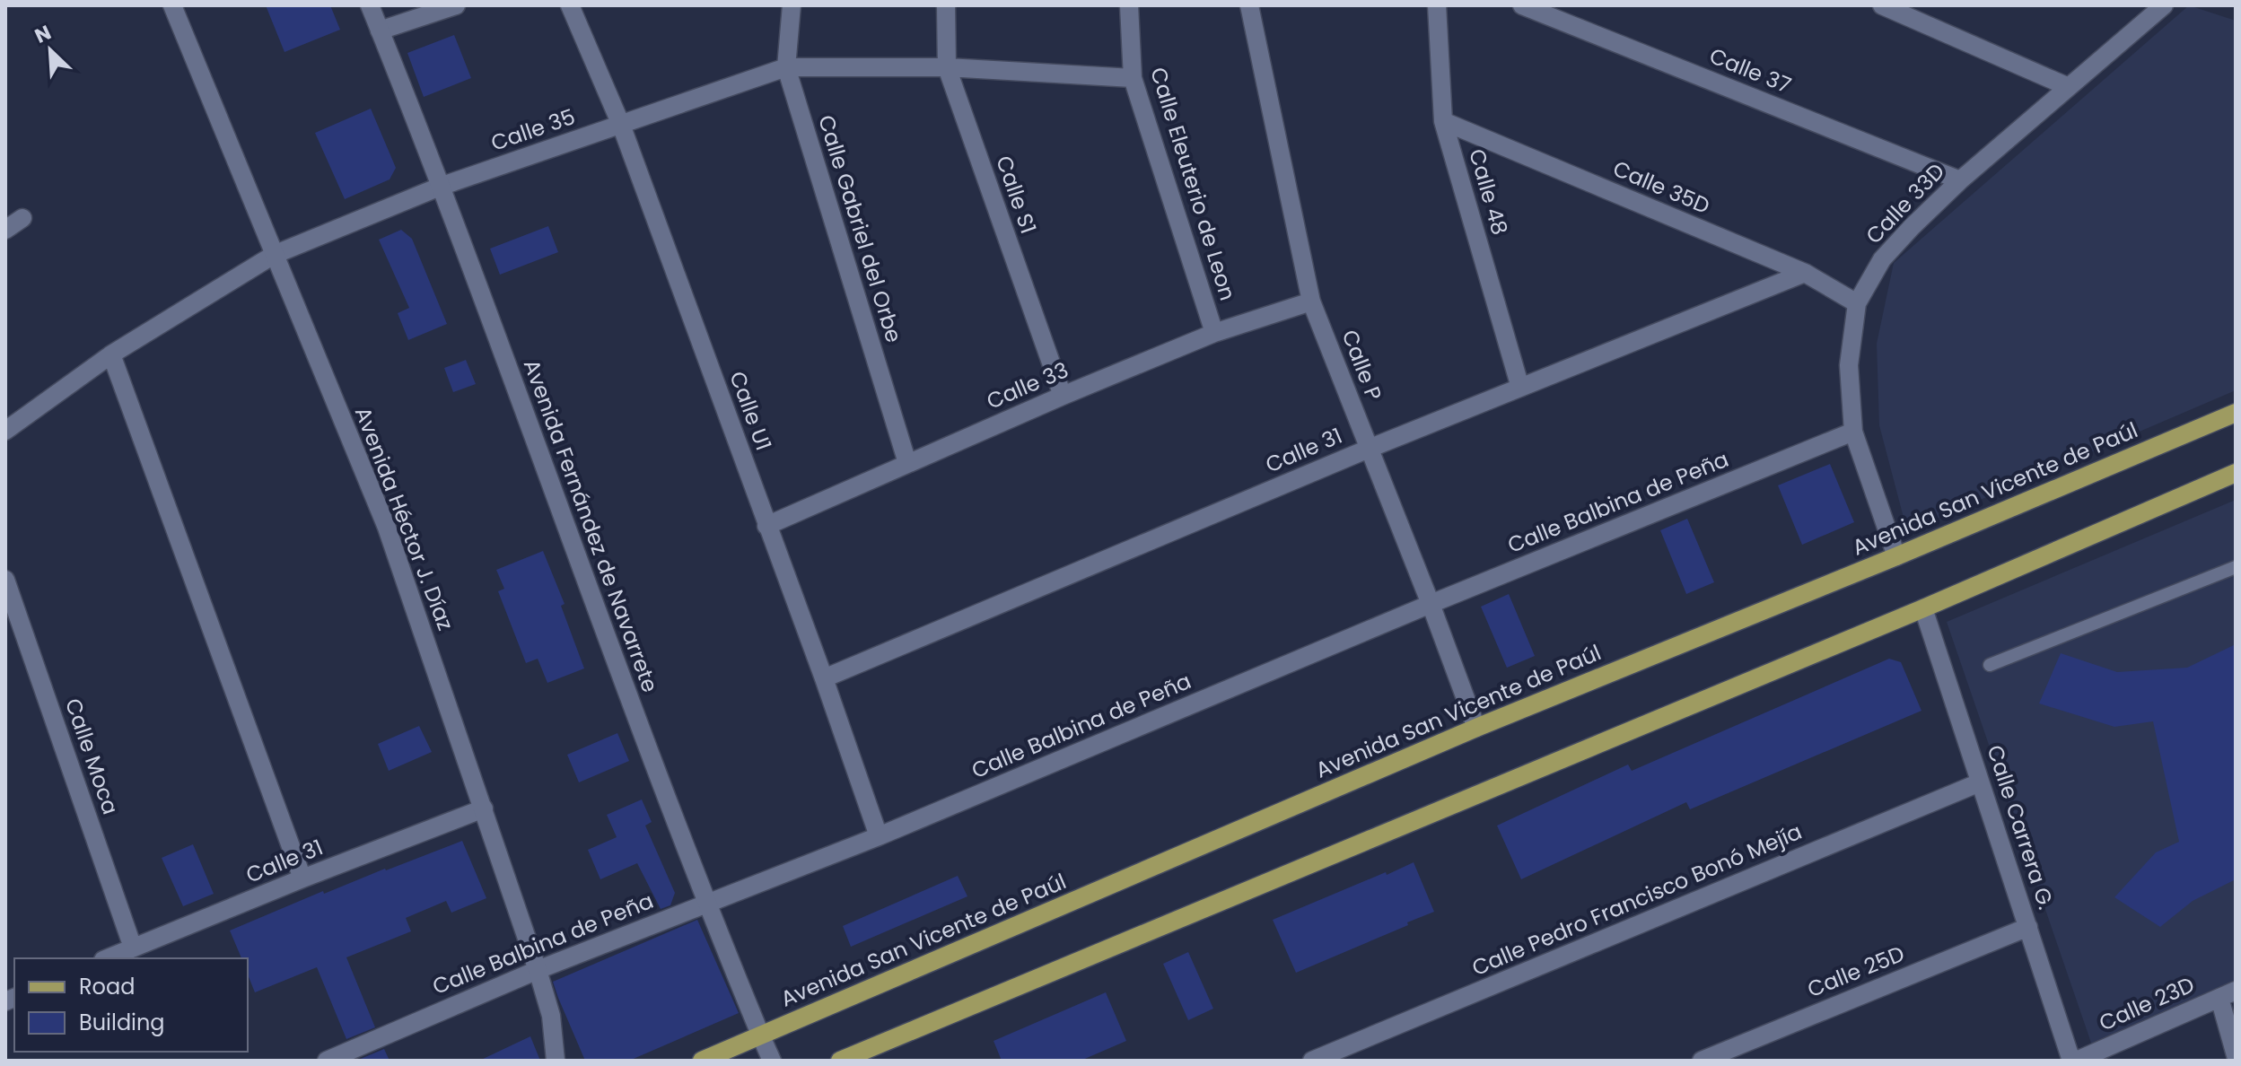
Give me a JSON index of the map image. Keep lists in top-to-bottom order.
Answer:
{
  "streets": {
    "main road": ["Avenida San Vicente de Paúl"],
    "street": [
      "Calle 37",
      "Calle 35",
      "Calle Eleuterio de Leon",
      "Calle 35D",
      "Calle 48",
      "Calle S1",
      "Calle 33D",
      "Calle Gabriel del Orbe",
      "Calle P",
      "Calle 33",
      "Calle U1",
      "Calle 31",
      "Calle Balbina de Peña",
      "Avenida Héctor J. Díaz",
      "Avenida Fernández de Navarrete",
      "Calle Moca",
      "Calle Carrera G.",
      "Calle Pedro Francisco Bonó Mejía",
      "Calle 25D",
      "Calle 23D"
    ]
  },
  "crossings": [
    ["Calle 37", "Calle 33D"],
    ["Calle 35", "Calle Eleuterio de Leon"],
    ["Calle 35", "Calle S1"],
    ["Calle 35", "Calle Gabriel del Orbe"],
    ["Calle 35", "Calle U1"],
    ["Calle 35", "Avenida Héctor J. Díaz"],
    ["Calle 35", "Avenida Fernández de Navarrete"],
    ["Calle Eleuterio de Leon", "Calle 33"],
    ["Calle 35D", "Calle 48"],
    ["Calle 35D", "Calle 33D"],
    ["Calle 35D", "Calle 31"],
    ["Calle 48", "Calle 31"],
    ["Calle S1", "Calle 33"],
    ["Calle 33D", "Avenida San Vicente de Paúl"],
    ["Calle 33D", "Calle Balbina de Peña"],
    ["Calle Gabriel del Orbe", "Calle 33"],
    ["Calle P", "Calle 33"],
    ["Calle P", "Calle 31"],
    ["Calle P", "Avenida San Vicente de Paúl"],
    ["Calle P", "Calle Balbina de Peña"],
    ["Calle 33", "Calle U1"],
    ["Calle U1", "Calle 31"],
    ["Calle U1", "Calle Balbina de Peña"],
    ["Calle 31", "Avenida Héctor J. Díaz"],
    ["Calle 31", "Calle Moca"],
    ["Avenida San Vicente de Paúl", "Avenida Fernández de Navarrete"],
    ["Calle Balbina de Peña", "Avenida Héctor J. Díaz"],
    ["Calle Balbina de Peña", "Avenida Fernández de Navarrete"],
    ["Calle Carrera G.", "Calle Pedro Francisco Bonó Mejía"],
    ["Calle Carrera G.", "Calle 25D"]
  ],
  "legend": ["Road", "Building"],
  "north": "top left"
}
